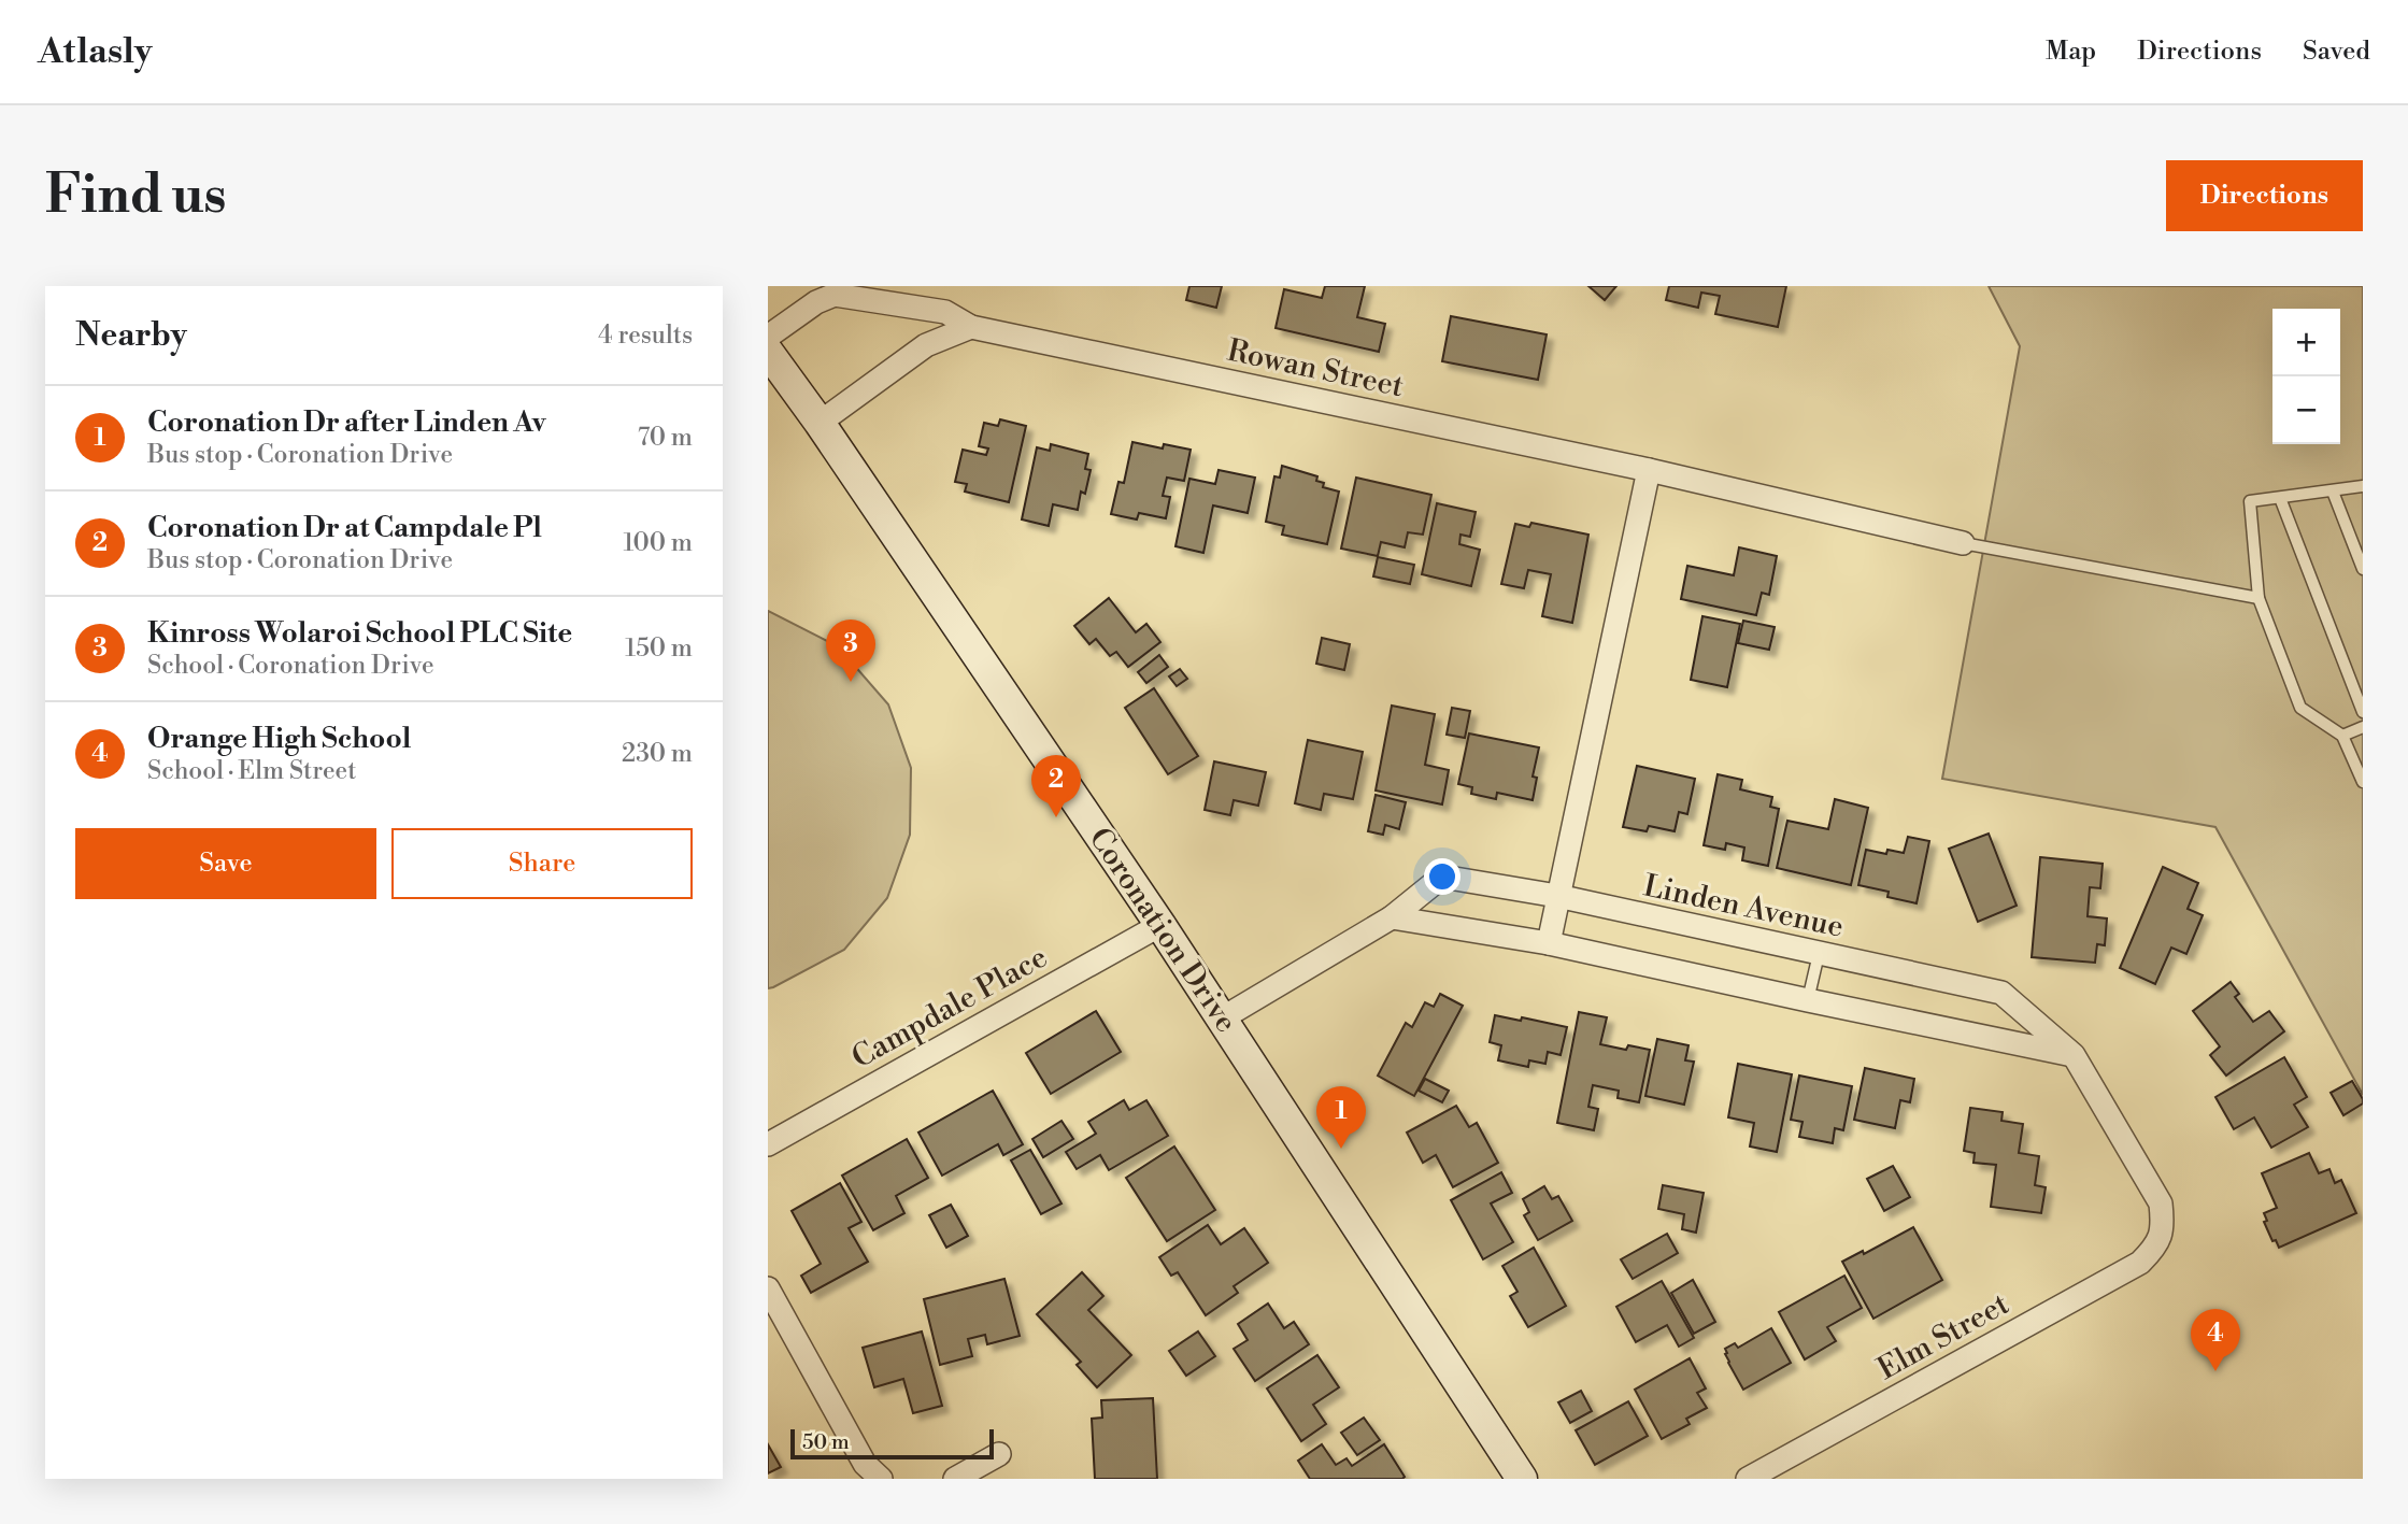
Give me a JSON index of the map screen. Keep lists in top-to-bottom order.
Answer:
{
  "streets": {
    "main road": ["Coronation Drive"],
    "street": [
      "Rowan Street",
      "Linden Avenue",
      "Campdale Place",
      "Elm Street"
    ]
  },
  "crossings": [
    ["Linden Avenue", "Coronation Drive"],
    ["Linden Avenue", "Elm Street"],
    ["Coronation Drive", "Campdale Place"]
  ],
  "scale_bar": "50 m",
  "page": {
    "header": "Atlasly",
    "nav": ["Map", "Directions", "Saved"],
    "buttons": [
      "Directions",
      ["Save", "Share"]
    ],
    "title": "Find us",
    "heading": ["Nearby", "4 results"],
    "map_buttons": ["+", "−"],
    "list": [
      {
        "mark": "1",
        "name": "Coronation Dr after Linden Av",
        "note": "Bus stop · Coronation Drive",
        "value": "70 m"
      },
      {
        "mark": "2",
        "name": "Coronation Dr at Campdale Pl",
        "note": "Bus stop · Coronation Drive",
        "value": "100 m"
      },
      {
        "mark": "3",
        "name": "Kinross Wolaroi School PLC Site",
        "note": "School · Coronation Drive",
        "value": "150 m"
      },
      {
        "mark": "4",
        "name": "Orange High School",
        "note": "School · Elm Street",
        "value": "230 m"
      }
    ],
    "pins": [
      "3",
      "2",
      "1",
      "4"
    ],
    "scale": "50 m"
  }
}
